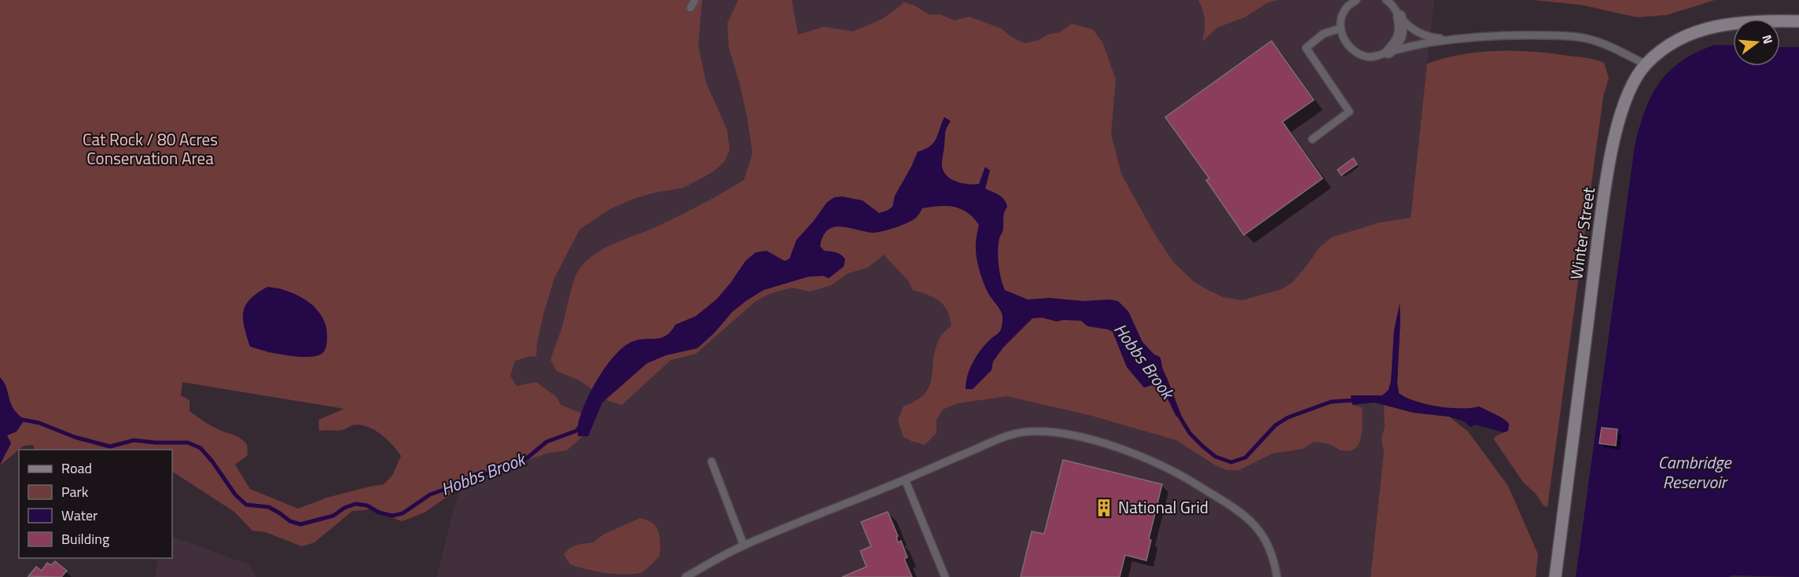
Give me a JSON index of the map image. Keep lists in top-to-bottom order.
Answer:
{
  "streets": {
    "street": ["Winter Street"]
  },
  "water": ["Hobbs Brook", "Cambridge Reservoir"],
  "parks": ["Cat Rock / 80 Acres Conservation Area"],
  "places": {
    "building": ["National Grid"]
  },
  "legend": [
    "Road",
    "Park",
    "Water",
    "Building"
  ],
  "north": "right"
}
